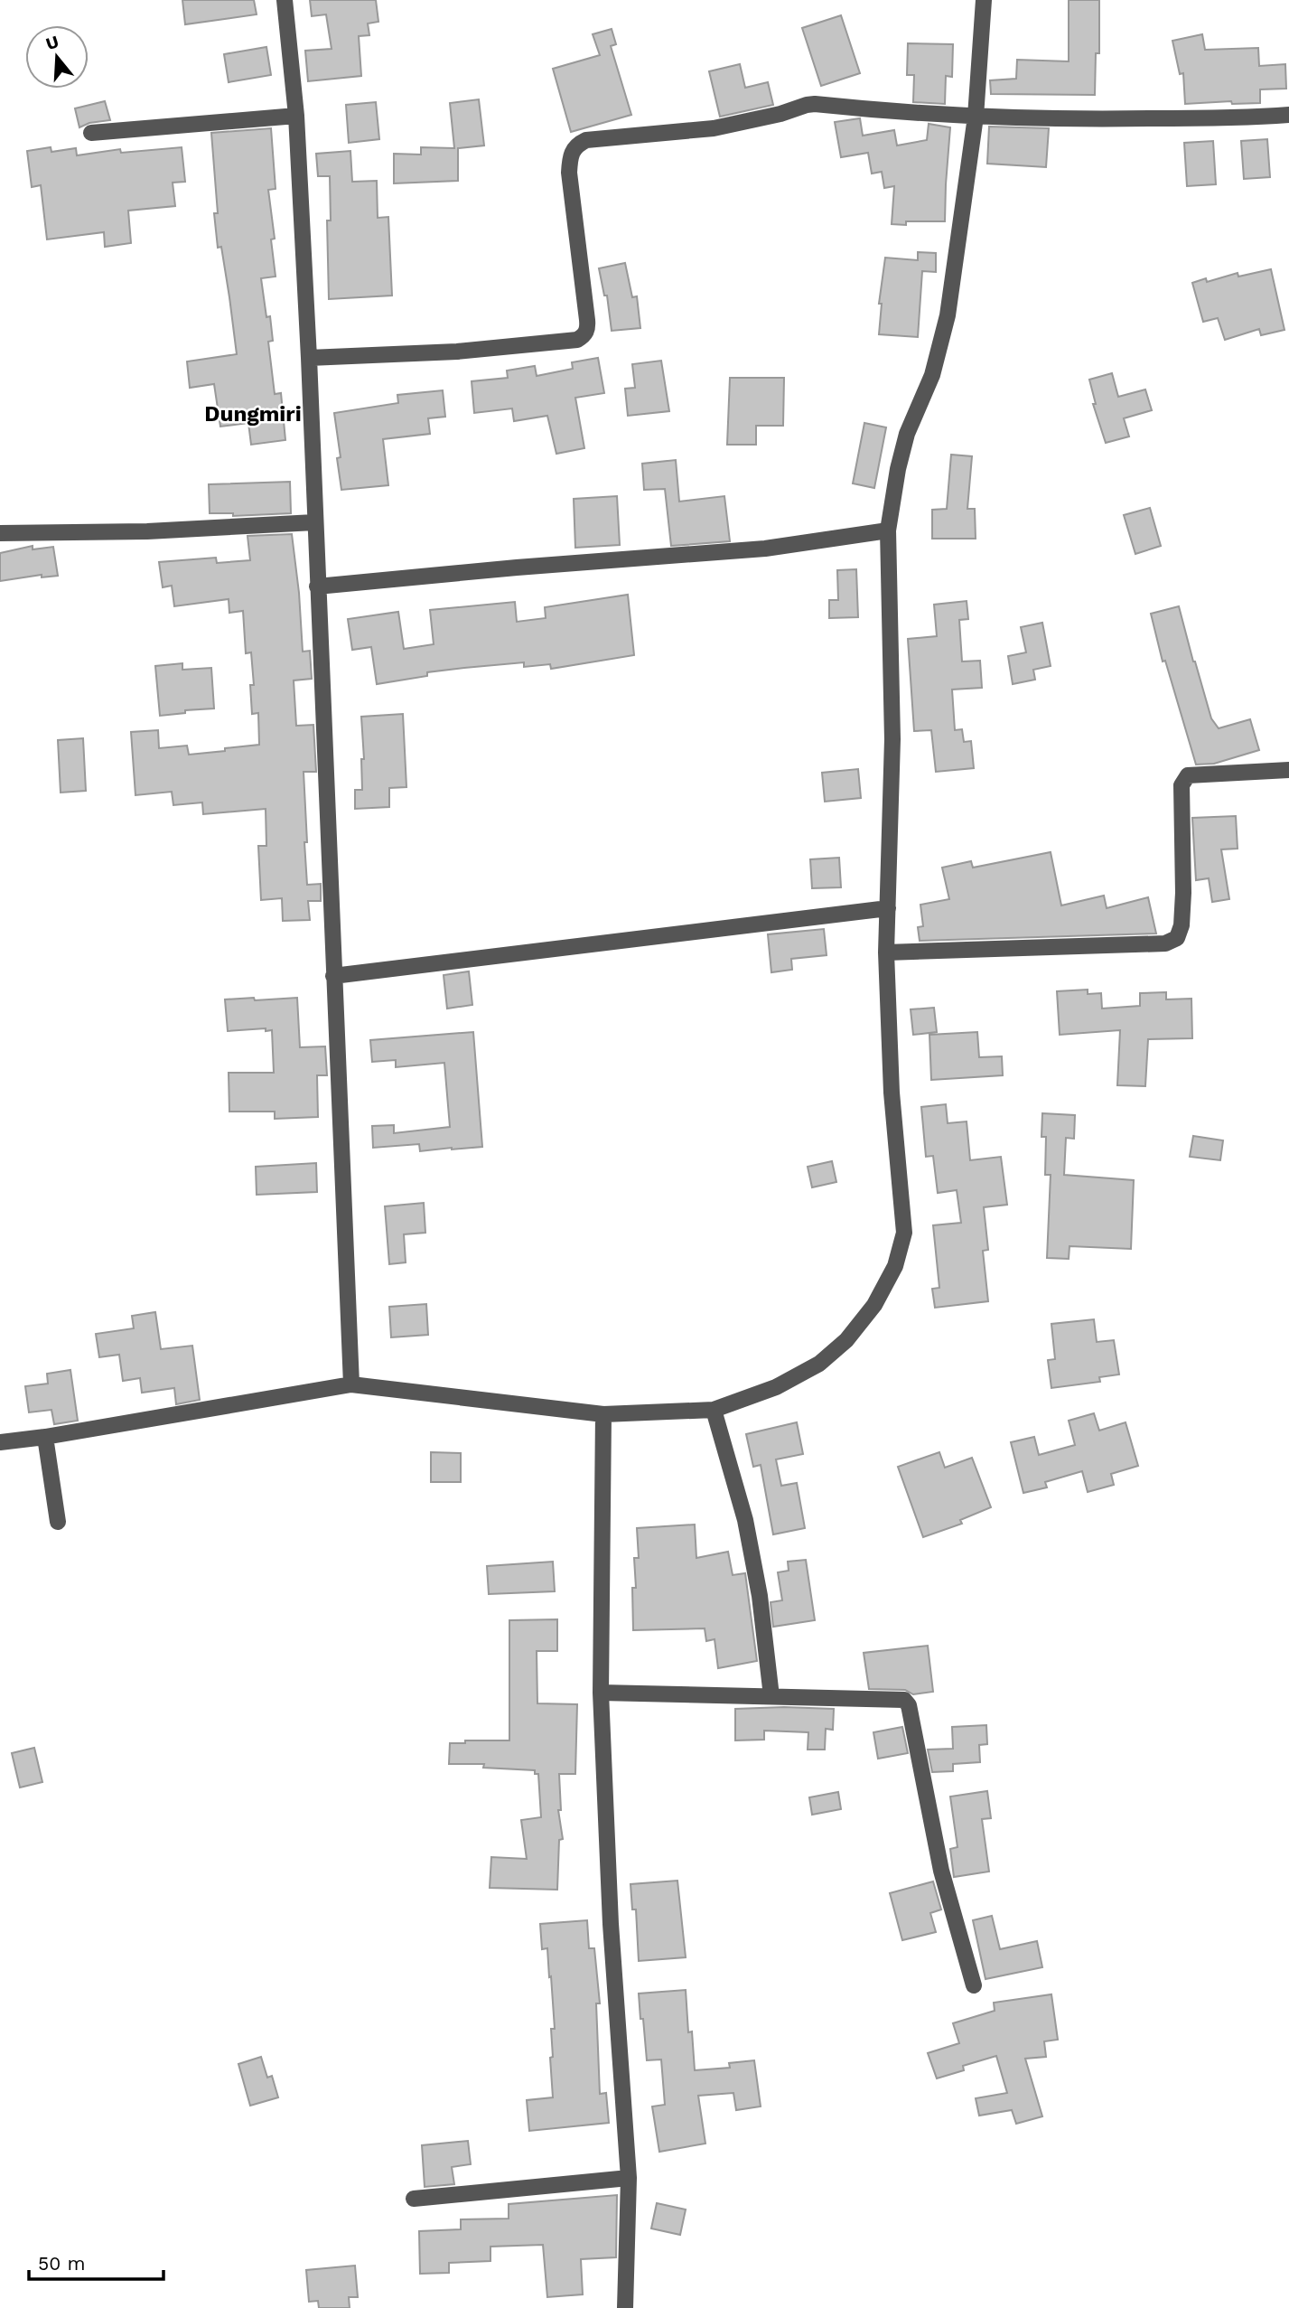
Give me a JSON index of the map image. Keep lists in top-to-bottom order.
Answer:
{
  "districts": ["Dungmiri"],
  "scale_bar": "50 m",
  "north": "top"
}
